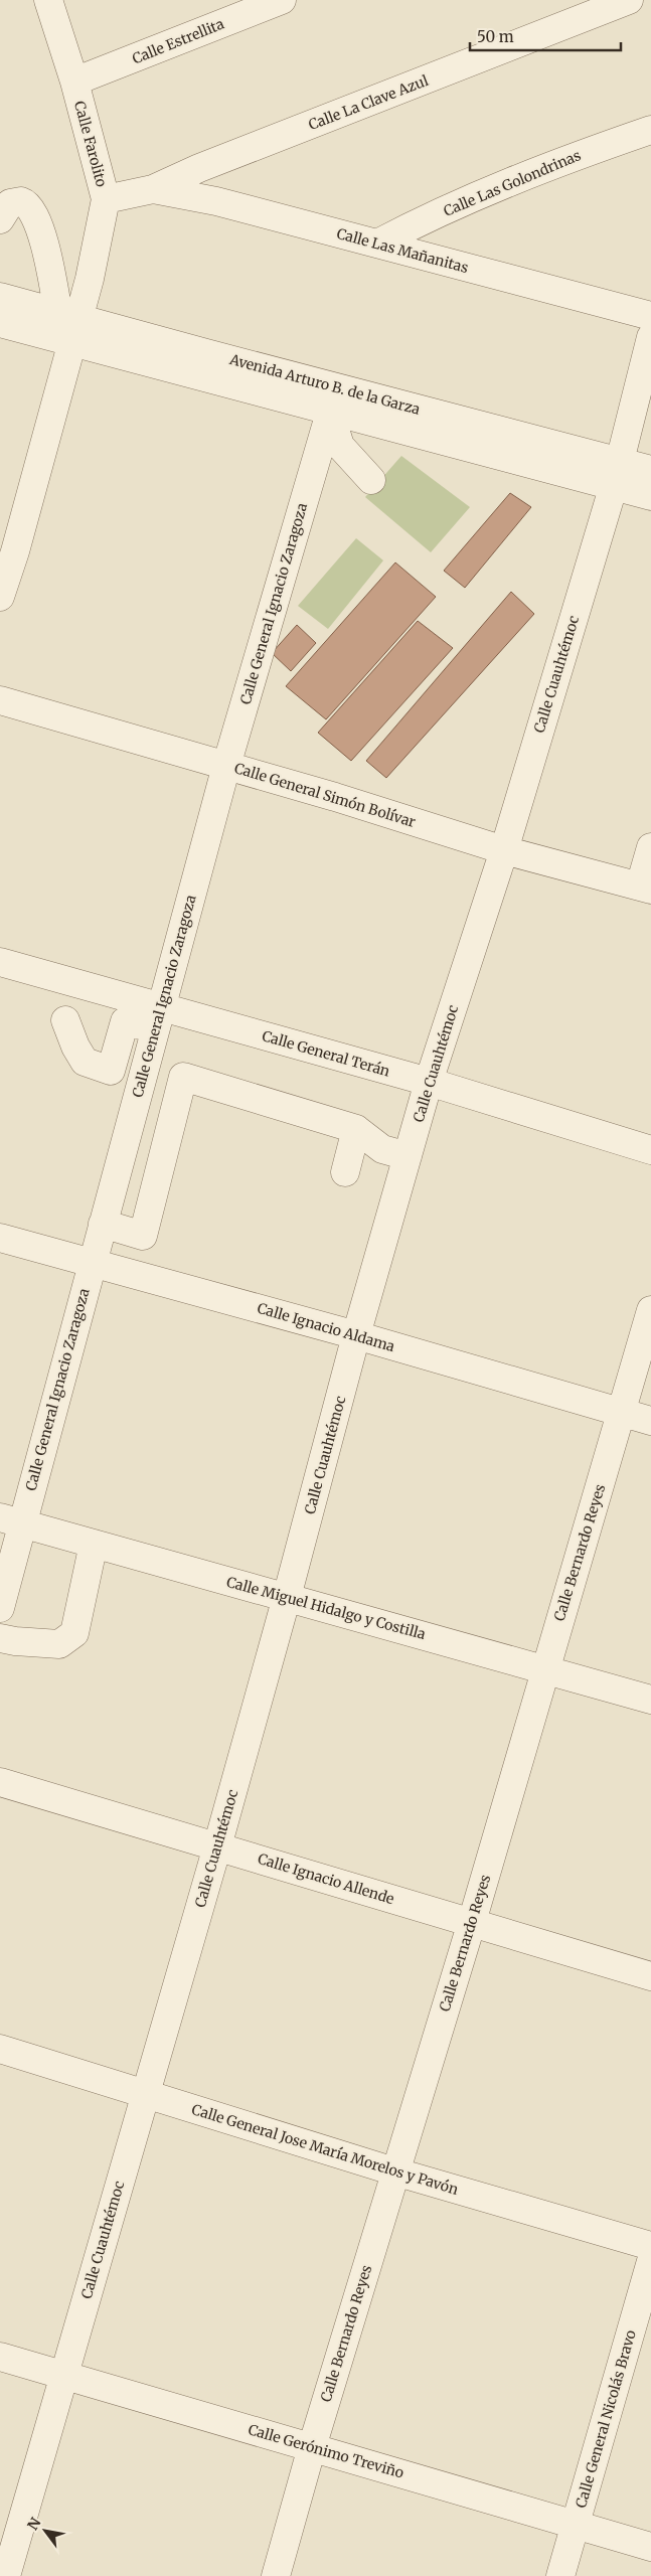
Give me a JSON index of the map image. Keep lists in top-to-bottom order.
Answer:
{
  "streets": {
    "street": [
      "Calle Estrellita",
      "Calle La Clave Azul",
      "Calle Farolito",
      "Calle Las Golondrinas",
      "Calle Las Mañanitas",
      "Avenida Arturo B. de la Garza",
      "Calle General Ignacio Zaragoza",
      "Calle Cuauhtémoc",
      "Calle General Simón Bolívar",
      "Calle General Terán",
      "Calle Ignacio Aldama",
      "Calle Bernardo Reyes",
      "Calle Miguel Hidalgo y Costilla",
      "Calle Ignacio Allende",
      "Calle General Jose María Morelos y Pavón",
      "Calle General Nicolás Bravo",
      "Calle Gerónimo Treviño"
    ]
  },
  "crossings": [
    ["Calle Estrellita", "Calle Farolito"],
    ["Calle La Clave Azul", "Calle Farolito"],
    ["Calle La Clave Azul", "Calle Las Mañanitas"],
    ["Calle Farolito", "Avenida Arturo B. de la Garza"],
    ["Calle Las Golondrinas", "Calle Las Mañanitas"],
    ["Avenida Arturo B. de la Garza", "Calle General Ignacio Zaragoza"],
    ["Avenida Arturo B. de la Garza", "Calle Cuauhtémoc"],
    ["Calle General Ignacio Zaragoza", "Calle General Simón Bolívar"],
    ["Calle General Ignacio Zaragoza", "Calle General Terán"],
    ["Calle General Ignacio Zaragoza", "Calle Ignacio Aldama"],
    ["Calle General Ignacio Zaragoza", "Calle Miguel Hidalgo y Costilla"],
    ["Calle Cuauhtémoc", "Calle General Simón Bolívar"],
    ["Calle Cuauhtémoc", "Calle General Terán"],
    ["Calle Cuauhtémoc", "Calle Ignacio Aldama"],
    ["Calle Cuauhtémoc", "Calle Miguel Hidalgo y Costilla"],
    ["Calle Cuauhtémoc", "Calle Ignacio Allende"],
    ["Calle Cuauhtémoc", "Calle General Jose María Morelos y Pavón"],
    ["Calle Cuauhtémoc", "Calle Gerónimo Treviño"],
    ["Calle Ignacio Aldama", "Calle Bernardo Reyes"],
    ["Calle Bernardo Reyes", "Calle Miguel Hidalgo y Costilla"],
    ["Calle Bernardo Reyes", "Calle Ignacio Allende"],
    ["Calle Bernardo Reyes", "Calle General Jose María Morelos y Pavón"],
    ["Calle Bernardo Reyes", "Calle Gerónimo Treviño"],
    ["Calle General Nicolás Bravo", "Calle Gerónimo Treviño"]
  ],
  "scale_bar": "50 m",
  "north": "top left"
}
